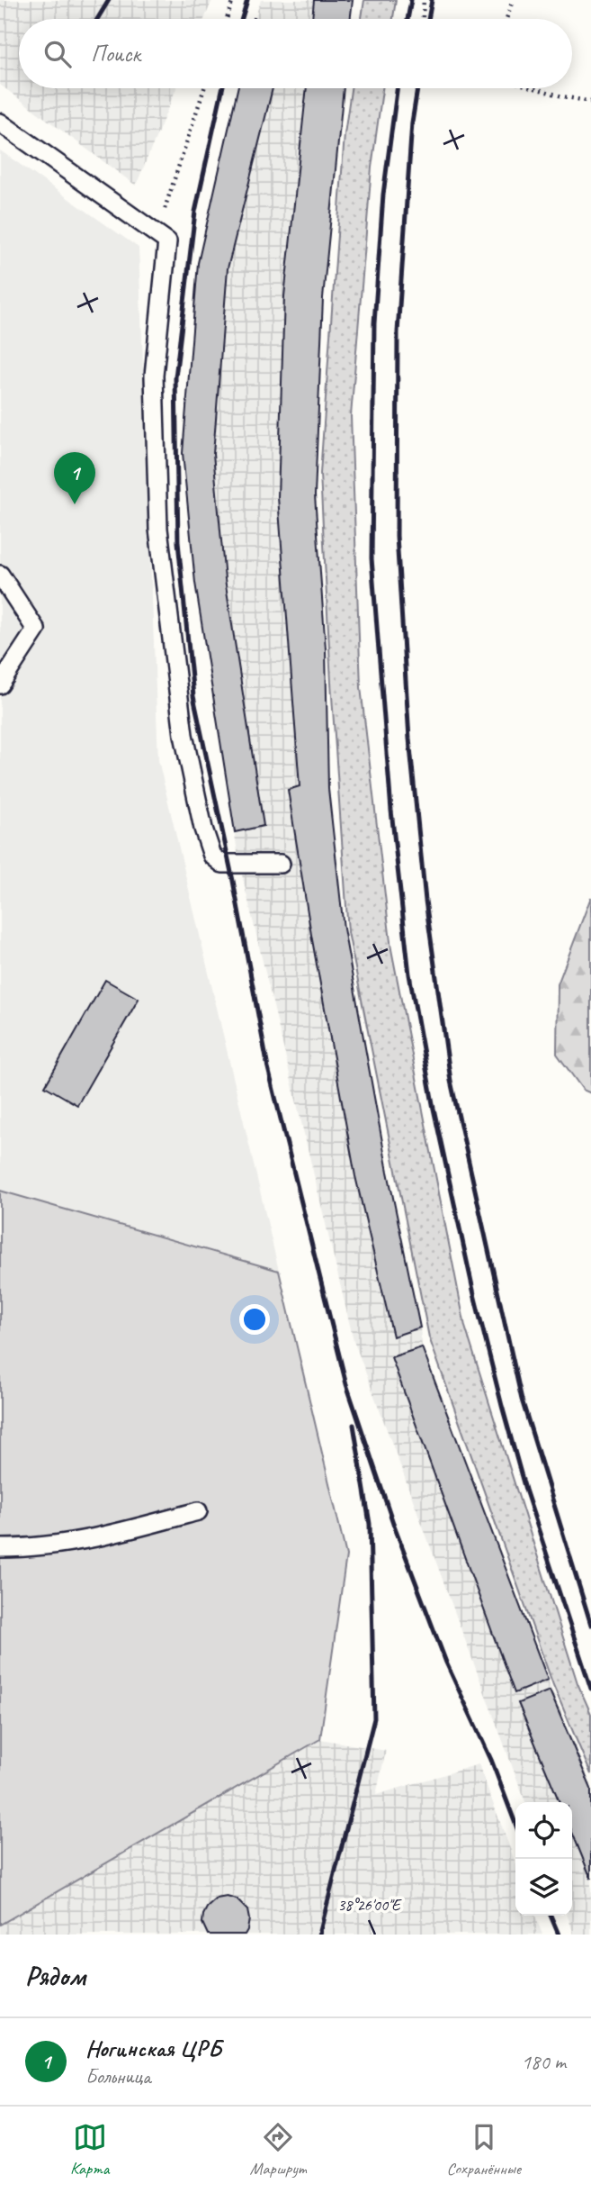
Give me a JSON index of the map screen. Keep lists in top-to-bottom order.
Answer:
{
  "page": {
    "search": "Поиск",
    "pins": "1",
    "heading": "Рядом",
    "list": [
      {
        "mark": "1",
        "name": "Ногинская ЦРБ",
        "note": "Больница",
        "value": "180 m"
      }
    ],
    "nav": ["Карта", "Маршрут", "Сохранённые"]
  },
  "coordinates": ["38°26'00\"E"]
}
